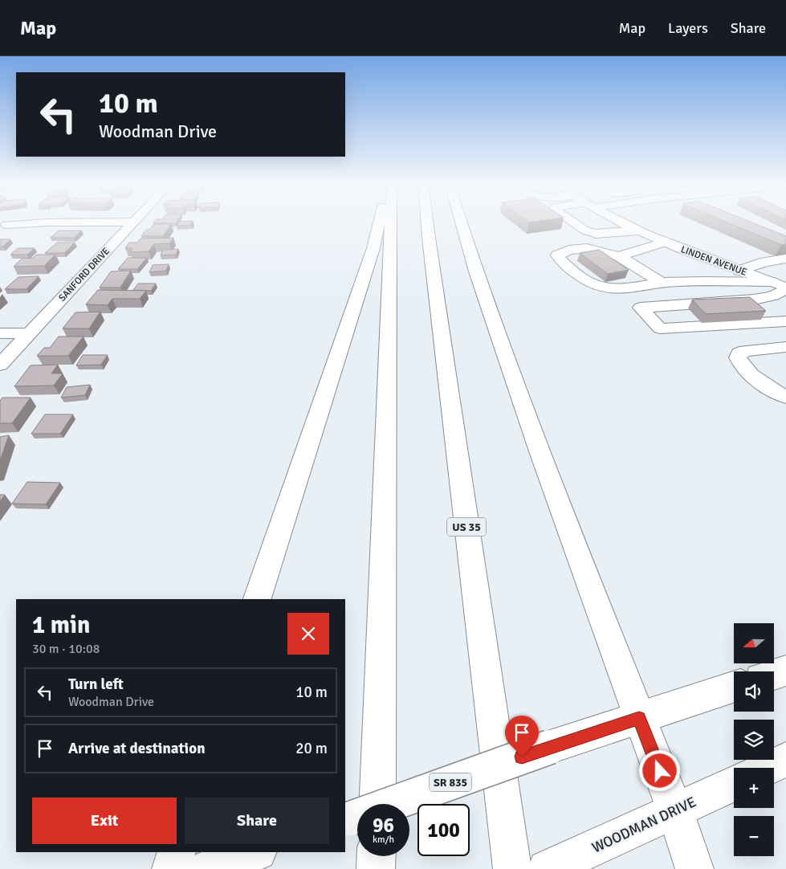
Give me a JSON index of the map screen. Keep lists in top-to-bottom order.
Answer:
{
  "streets": {
    "main road": [
      "LINDEN AVENUE",
      "SANFORD DRIVE",
      "US 35",
      "SR 835",
      "WOODMAN DRIVE"
    ]
  },
  "north": "left",
  "page": {
    "header": "Map",
    "nav": ["Map", "Layers", "Share"],
    "turn": ["10 m", "Woodman Drive"],
    "heading": ["1 min", "30 m · 10:08"],
    "map_buttons": ["+", "−"],
    "list": [
      {
        "name": "Turn left",
        "note": "Woodman Drive",
        "value": "10 m"
      },
      {
        "name": "Arrive at destination",
        "value": "20 m"
      }
    ],
    "buttons": ["Exit", "Share"],
    "speed": "96 km/h",
    "limit": "100"
  }
}
